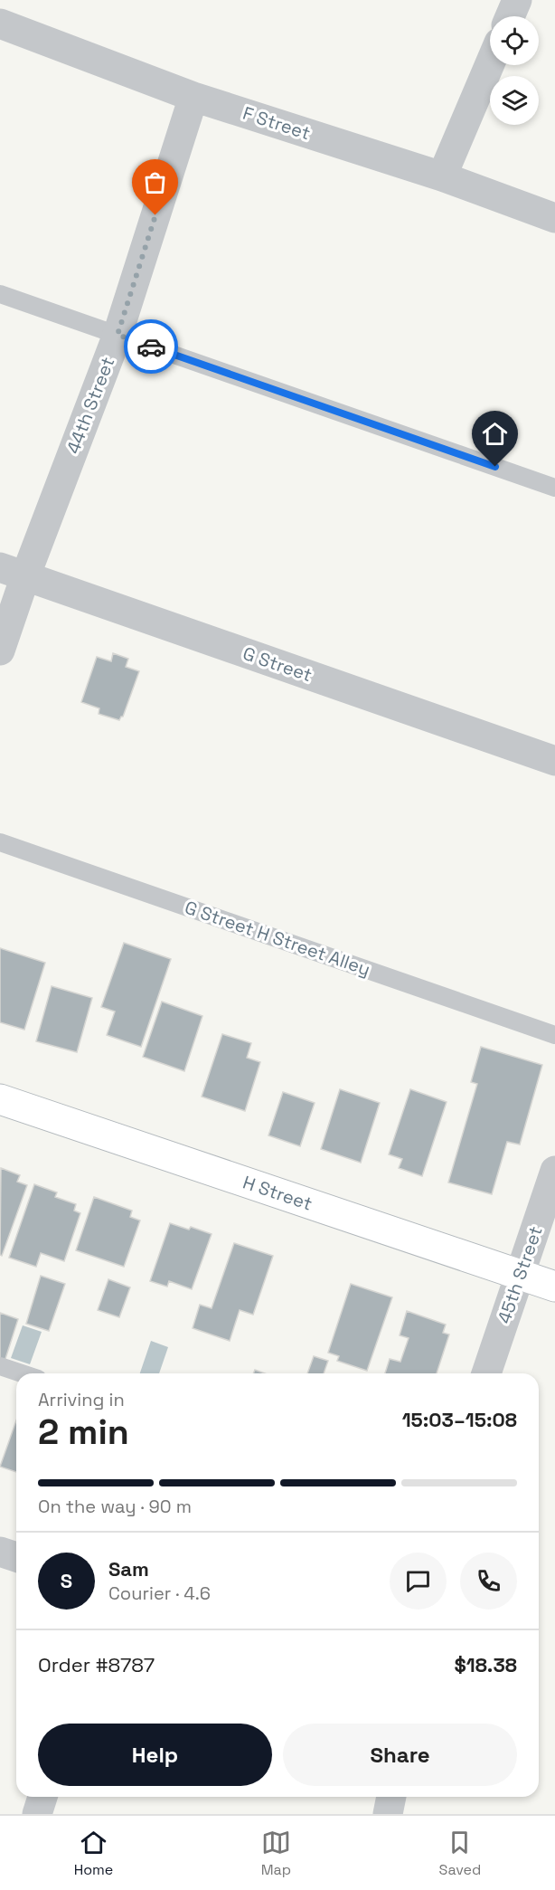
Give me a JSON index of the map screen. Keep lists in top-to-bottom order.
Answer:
{
  "streets": {
    "main road": ["H Street"],
    "street": [
      "F Street",
      "44th Street",
      "G Street",
      "45th Street"
    ],
    "lane": ["G Street H Street Alley"]
  },
  "crossings": [
    ["F Street", "44th Street"],
    ["44th Street", "G Street"],
    ["H Street", "45th Street"]
  ],
  "page": {
    "heading": ["2 min", "Arriving in", "15:03–15:08"],
    "panel": [
      "Sam",
      "Courier · 4.6",
      "Order #8787",
      "$18.38"
    ],
    "bar": "On the way · 90 m",
    "round": "S",
    "buttons": ["Help", "Share"],
    "tabs": ["Home", "Map", "Saved"]
  }
}
